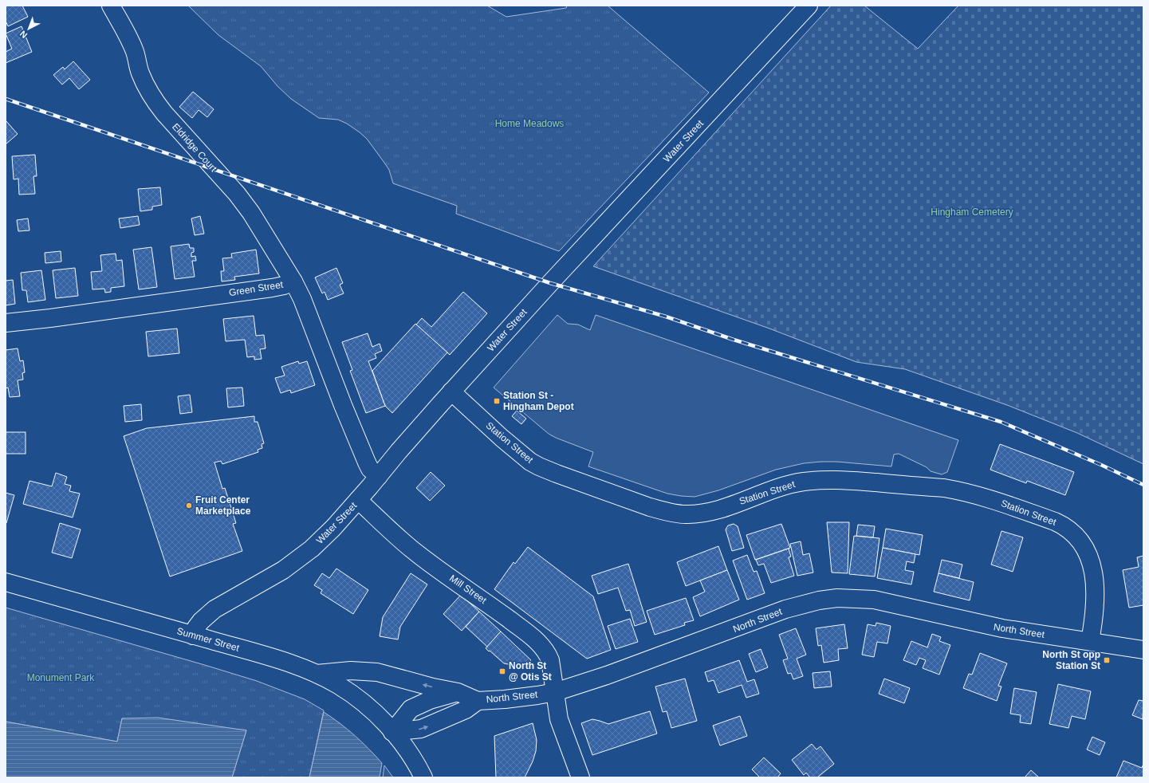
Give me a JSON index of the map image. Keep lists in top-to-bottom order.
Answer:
{
  "streets": {
    "main road": [
      "Water Street",
      "Eldridge Court",
      "Green Street",
      "Station Street",
      "Mill Street",
      "North Street",
      "Summer Street"
    ]
  },
  "crossings": [
    ["Water Street", "Green Street"],
    ["Water Street", "Station Street"],
    ["Water Street", "Mill Street"],
    ["Water Street", "Summer Street"],
    ["Eldridge Court", "Green Street"],
    ["Station Street", "North Street"],
    ["Mill Street", "North Street"],
    ["North Street", "Summer Street"]
  ],
  "parks": ["Home Meadows", "Hingham Cemetery", "Monument Park"],
  "places": {
    "transit": ["Station St - Hingham Depot", "North St opp Station St", "North St @ Otis St"],
    "other": ["Fruit Center Marketplace"]
  },
  "north": "bottom left"
}
